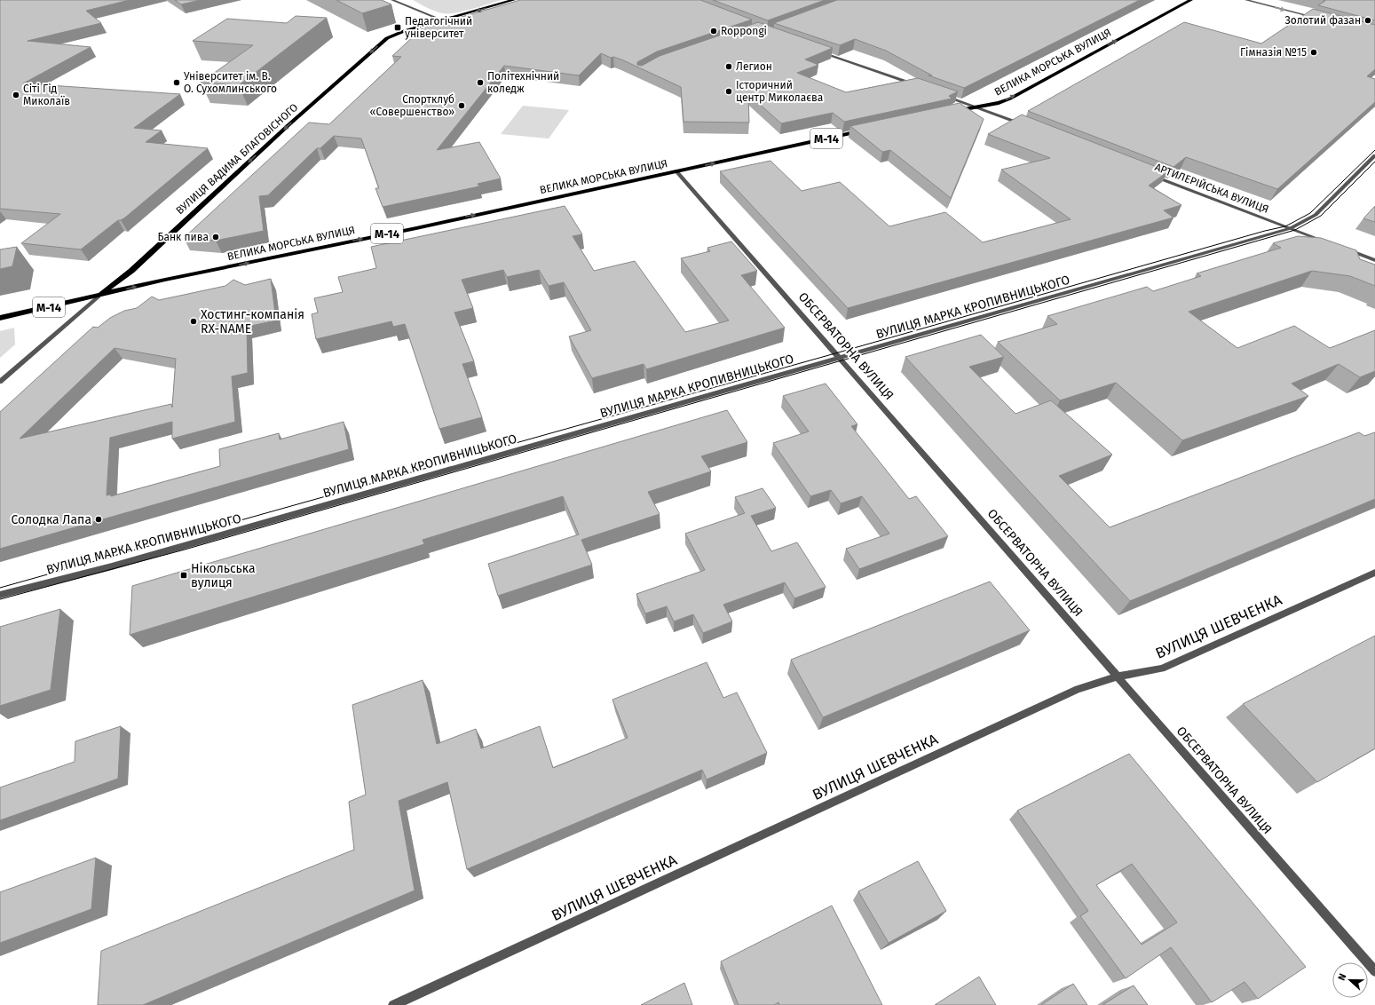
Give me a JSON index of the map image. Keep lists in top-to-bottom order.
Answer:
{
  "streets": {
    "highway": ["ВЕЛИКА МОРСЬКА ВУЛИЦЯ", "М-14", "ВУЛИЦЯ ВАДИМА БЛАГОВІСНОГО"],
    "street": [
      "АРТИЛЕРІЙСЬКА ВУЛИЦЯ",
      "ВУЛИЦЯ МАРКА КРОПИВНИЦЬКОГО",
      "ОБСЕРВАТОРНА ВУЛИЦЯ",
      "ВУЛИЦЯ ШЕВЧЕНКА"
    ]
  },
  "crossings": [
    ["ВЕЛИКА МОРСЬКА ВУЛИЦЯ", "ВУЛИЦЯ ВАДИМА БЛАГОВІСНОГО"],
    ["ВЕЛИКА МОРСЬКА ВУЛИЦЯ", "ОБСЕРВАТОРНА ВУЛИЦЯ"],
    ["АРТИЛЕРІЙСЬКА ВУЛИЦЯ", "ВУЛИЦЯ МАРКА КРОПИВНИЦЬКОГО"],
    ["ВУЛИЦЯ МАРКА КРОПИВНИЦЬКОГО", "ОБСЕРВАТОРНА ВУЛИЦЯ"],
    ["ОБСЕРВАТОРНА ВУЛИЦЯ", "ВУЛИЦЯ ШЕВЧЕНКА"]
  ],
  "one_way": ["ВЕЛИКА МОРСЬКА ВУЛИЦЯ", "ВУЛИЦЯ ВАДИМА БЛАГОВІСНОГО"],
  "places": {
    "other": [
      "Золотий фазан",
      "Roppongi",
      "Гімназія №15",
      "Легион",
      "Університет ім. В. О. Сухомлинського",
      "Політехнічний коледж",
      "Історичний центр Миколаєва",
      "Сіті Гід Миколаїв",
      "Спортклуб «Совершенство»",
      "Банк пива",
      "Хостинг-компанія RX-NAME",
      "Солодка Лапа"
    ],
    "transit": ["Педагогічний університет", "Нікольська вулиця"]
  },
  "north": "left"
}
